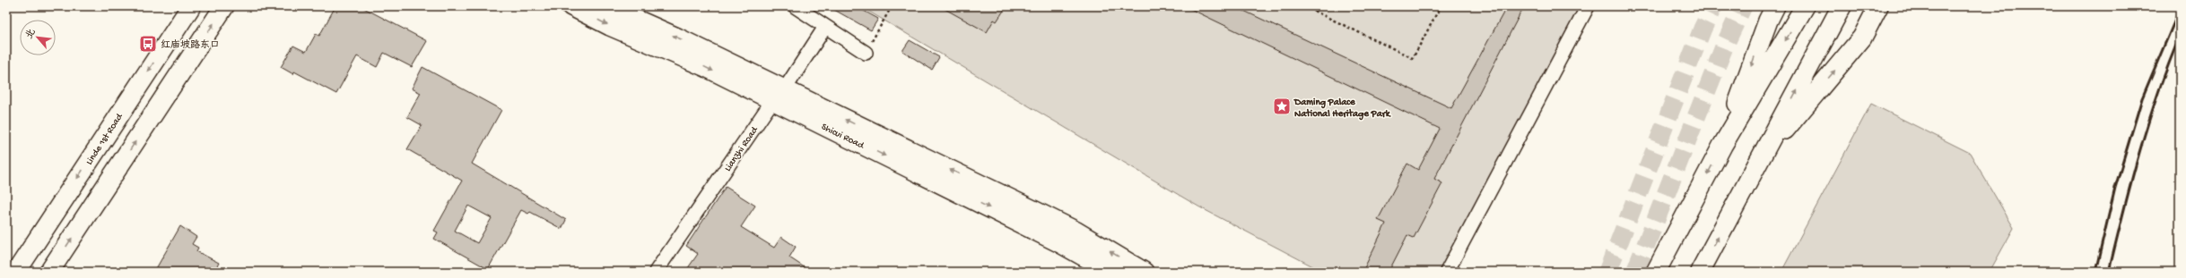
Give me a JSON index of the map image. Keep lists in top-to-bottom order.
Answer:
{
  "streets": {
    "main road": ["Shicui Road", "Linde 1st Road"],
    "street": ["Lianzhi Road"]
  },
  "crossings": [
    ["Shicui Road", "Lianzhi Road"]
  ],
  "places": {
    "bus stop": ["红庙坡路东口"],
    "place": ["Daming Palace National Heritage Park"]
  },
  "north": "top left"
}
